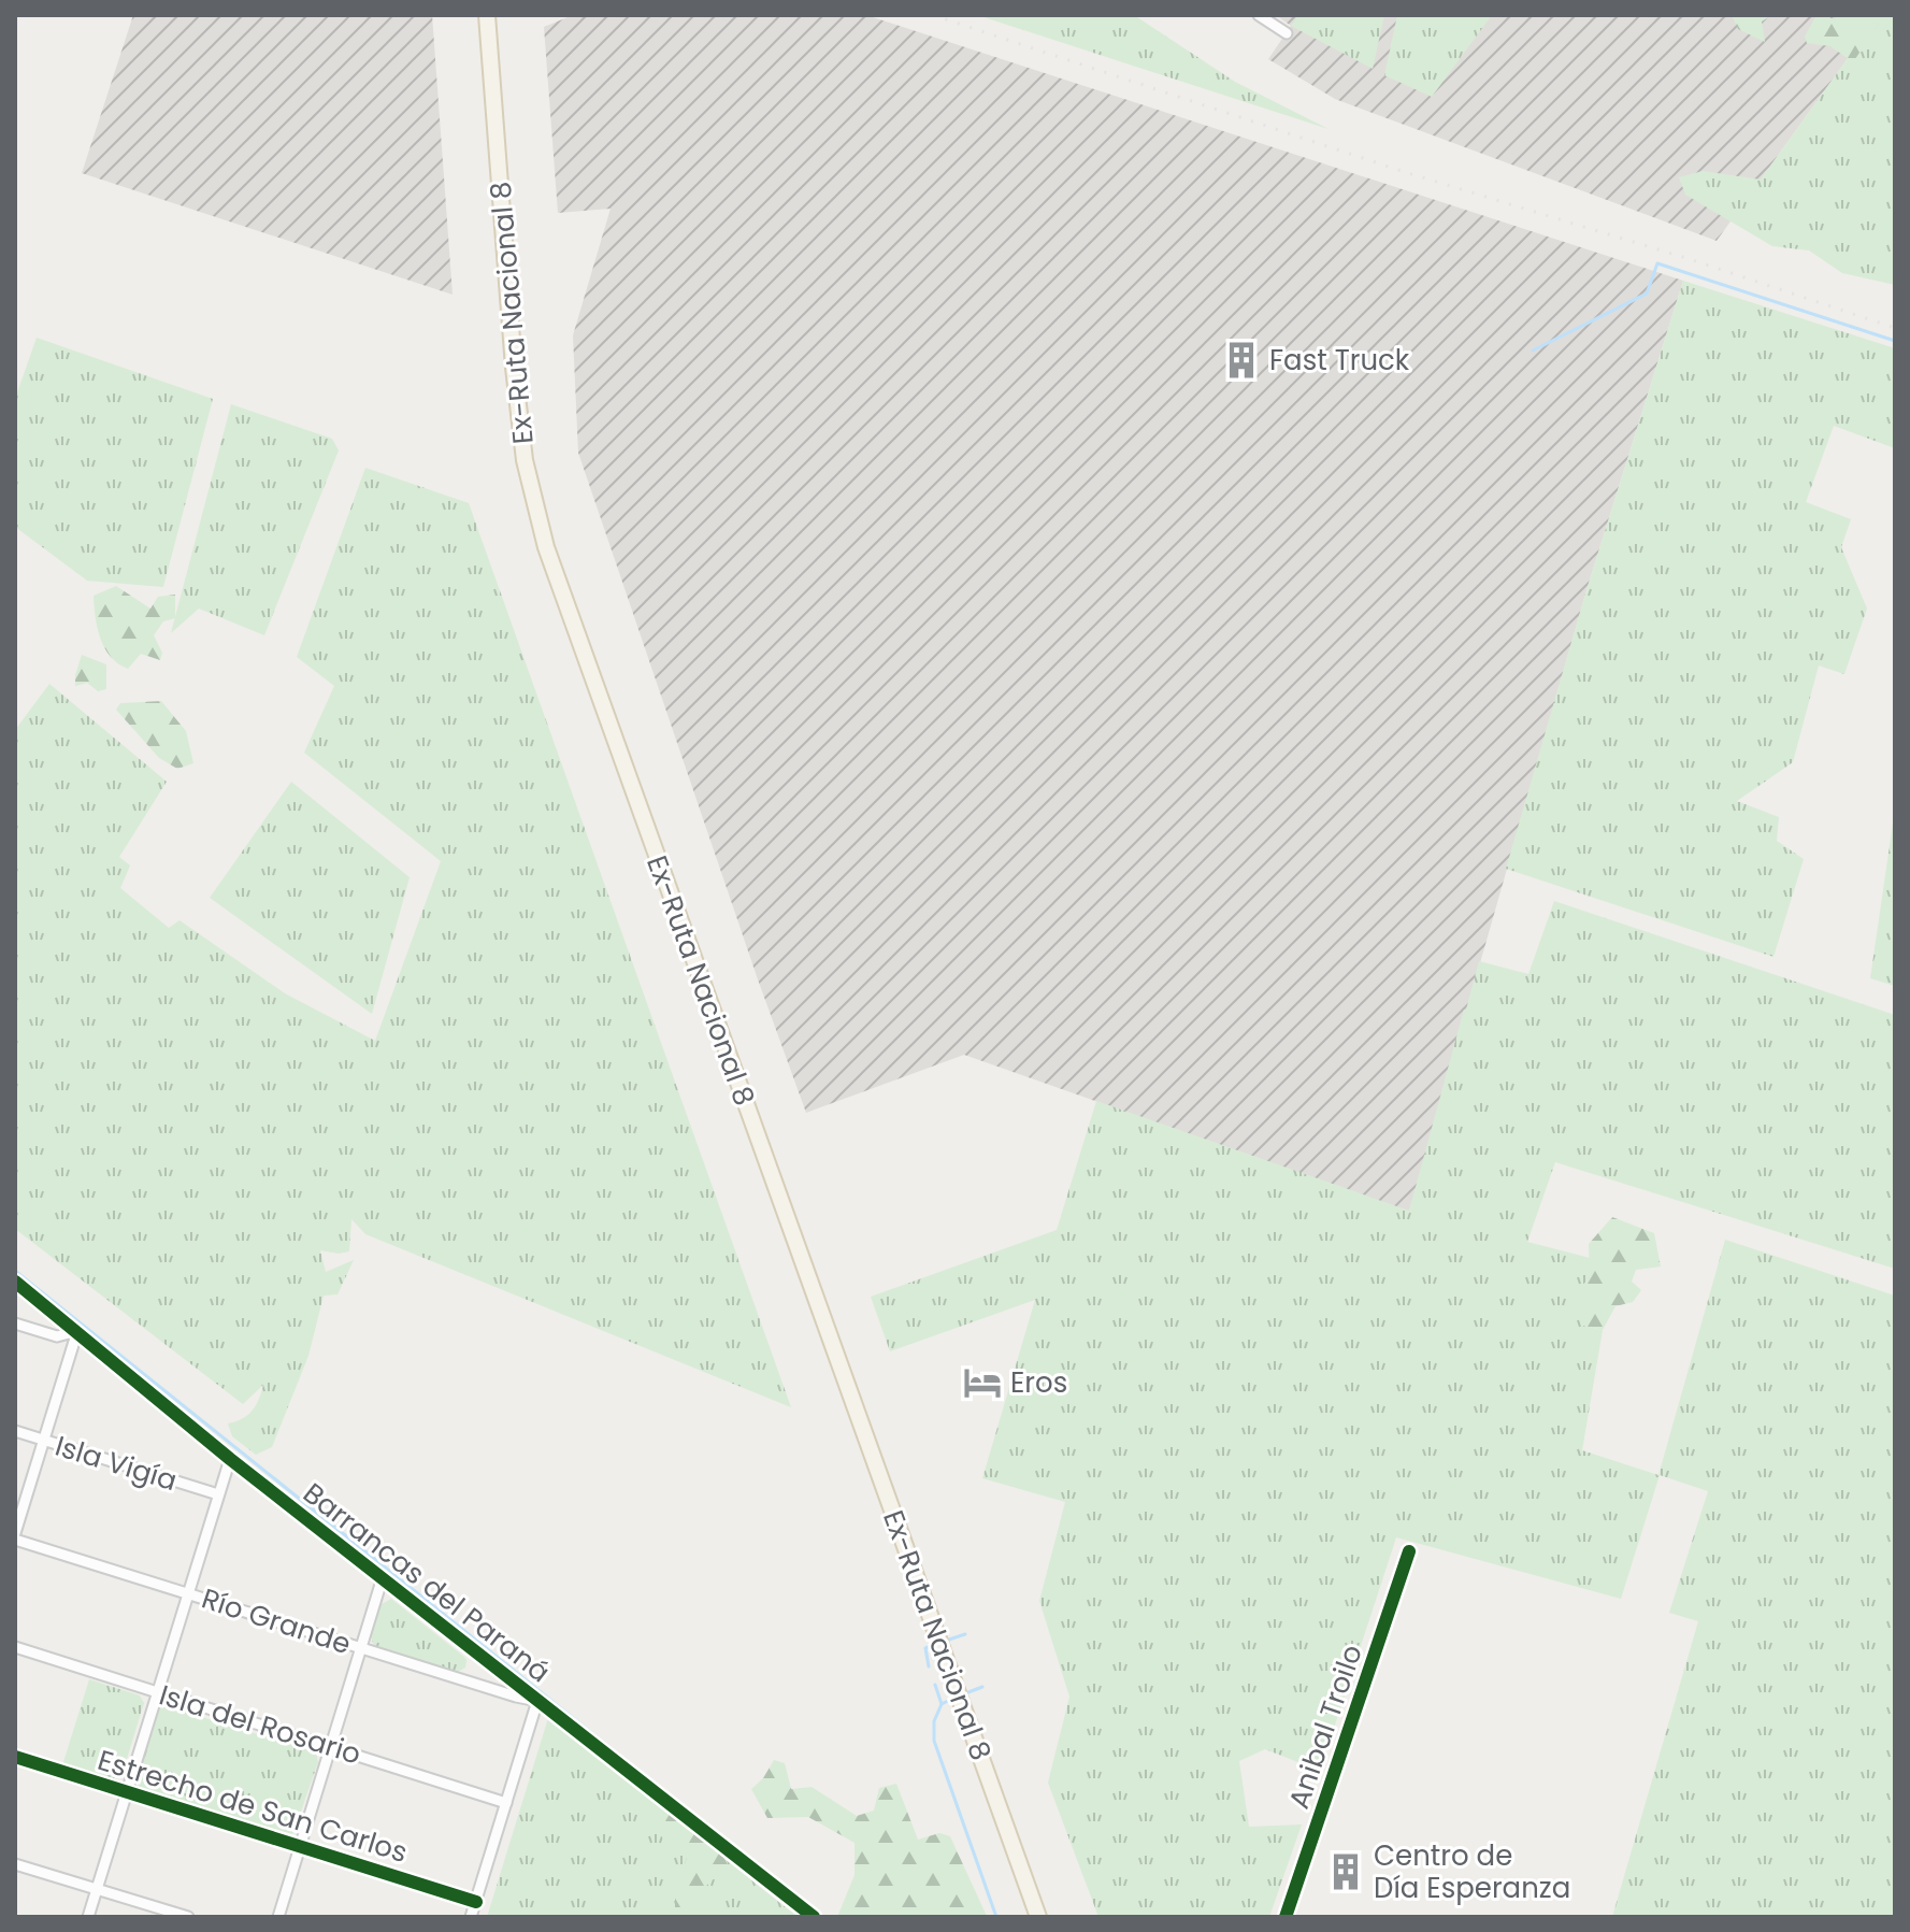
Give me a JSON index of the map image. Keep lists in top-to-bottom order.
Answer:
{
  "streets": {
    "main road": ["Ex-Ruta Nacional 8"],
    "street": [
      "Isla Vigía",
      "Barrancas del Paraná",
      "Río Grande",
      "Isla del Rosario",
      "Anibal Troilo",
      "Estrecho de San Carlos"
    ]
  },
  "crossings": [
    ["Barrancas del Paraná", "Río Grande"]
  ],
  "places": {
    "building": ["Fast Truck", "Centro de Día Esperanza"],
    "hotel": ["Eros"]
  }
}
